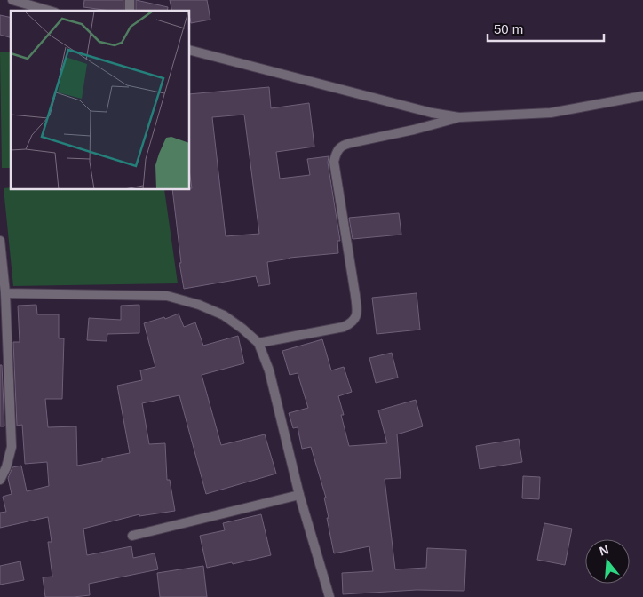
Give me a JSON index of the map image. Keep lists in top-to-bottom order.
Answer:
{
  "scale_bar": "50 m",
  "north": "top"
}
